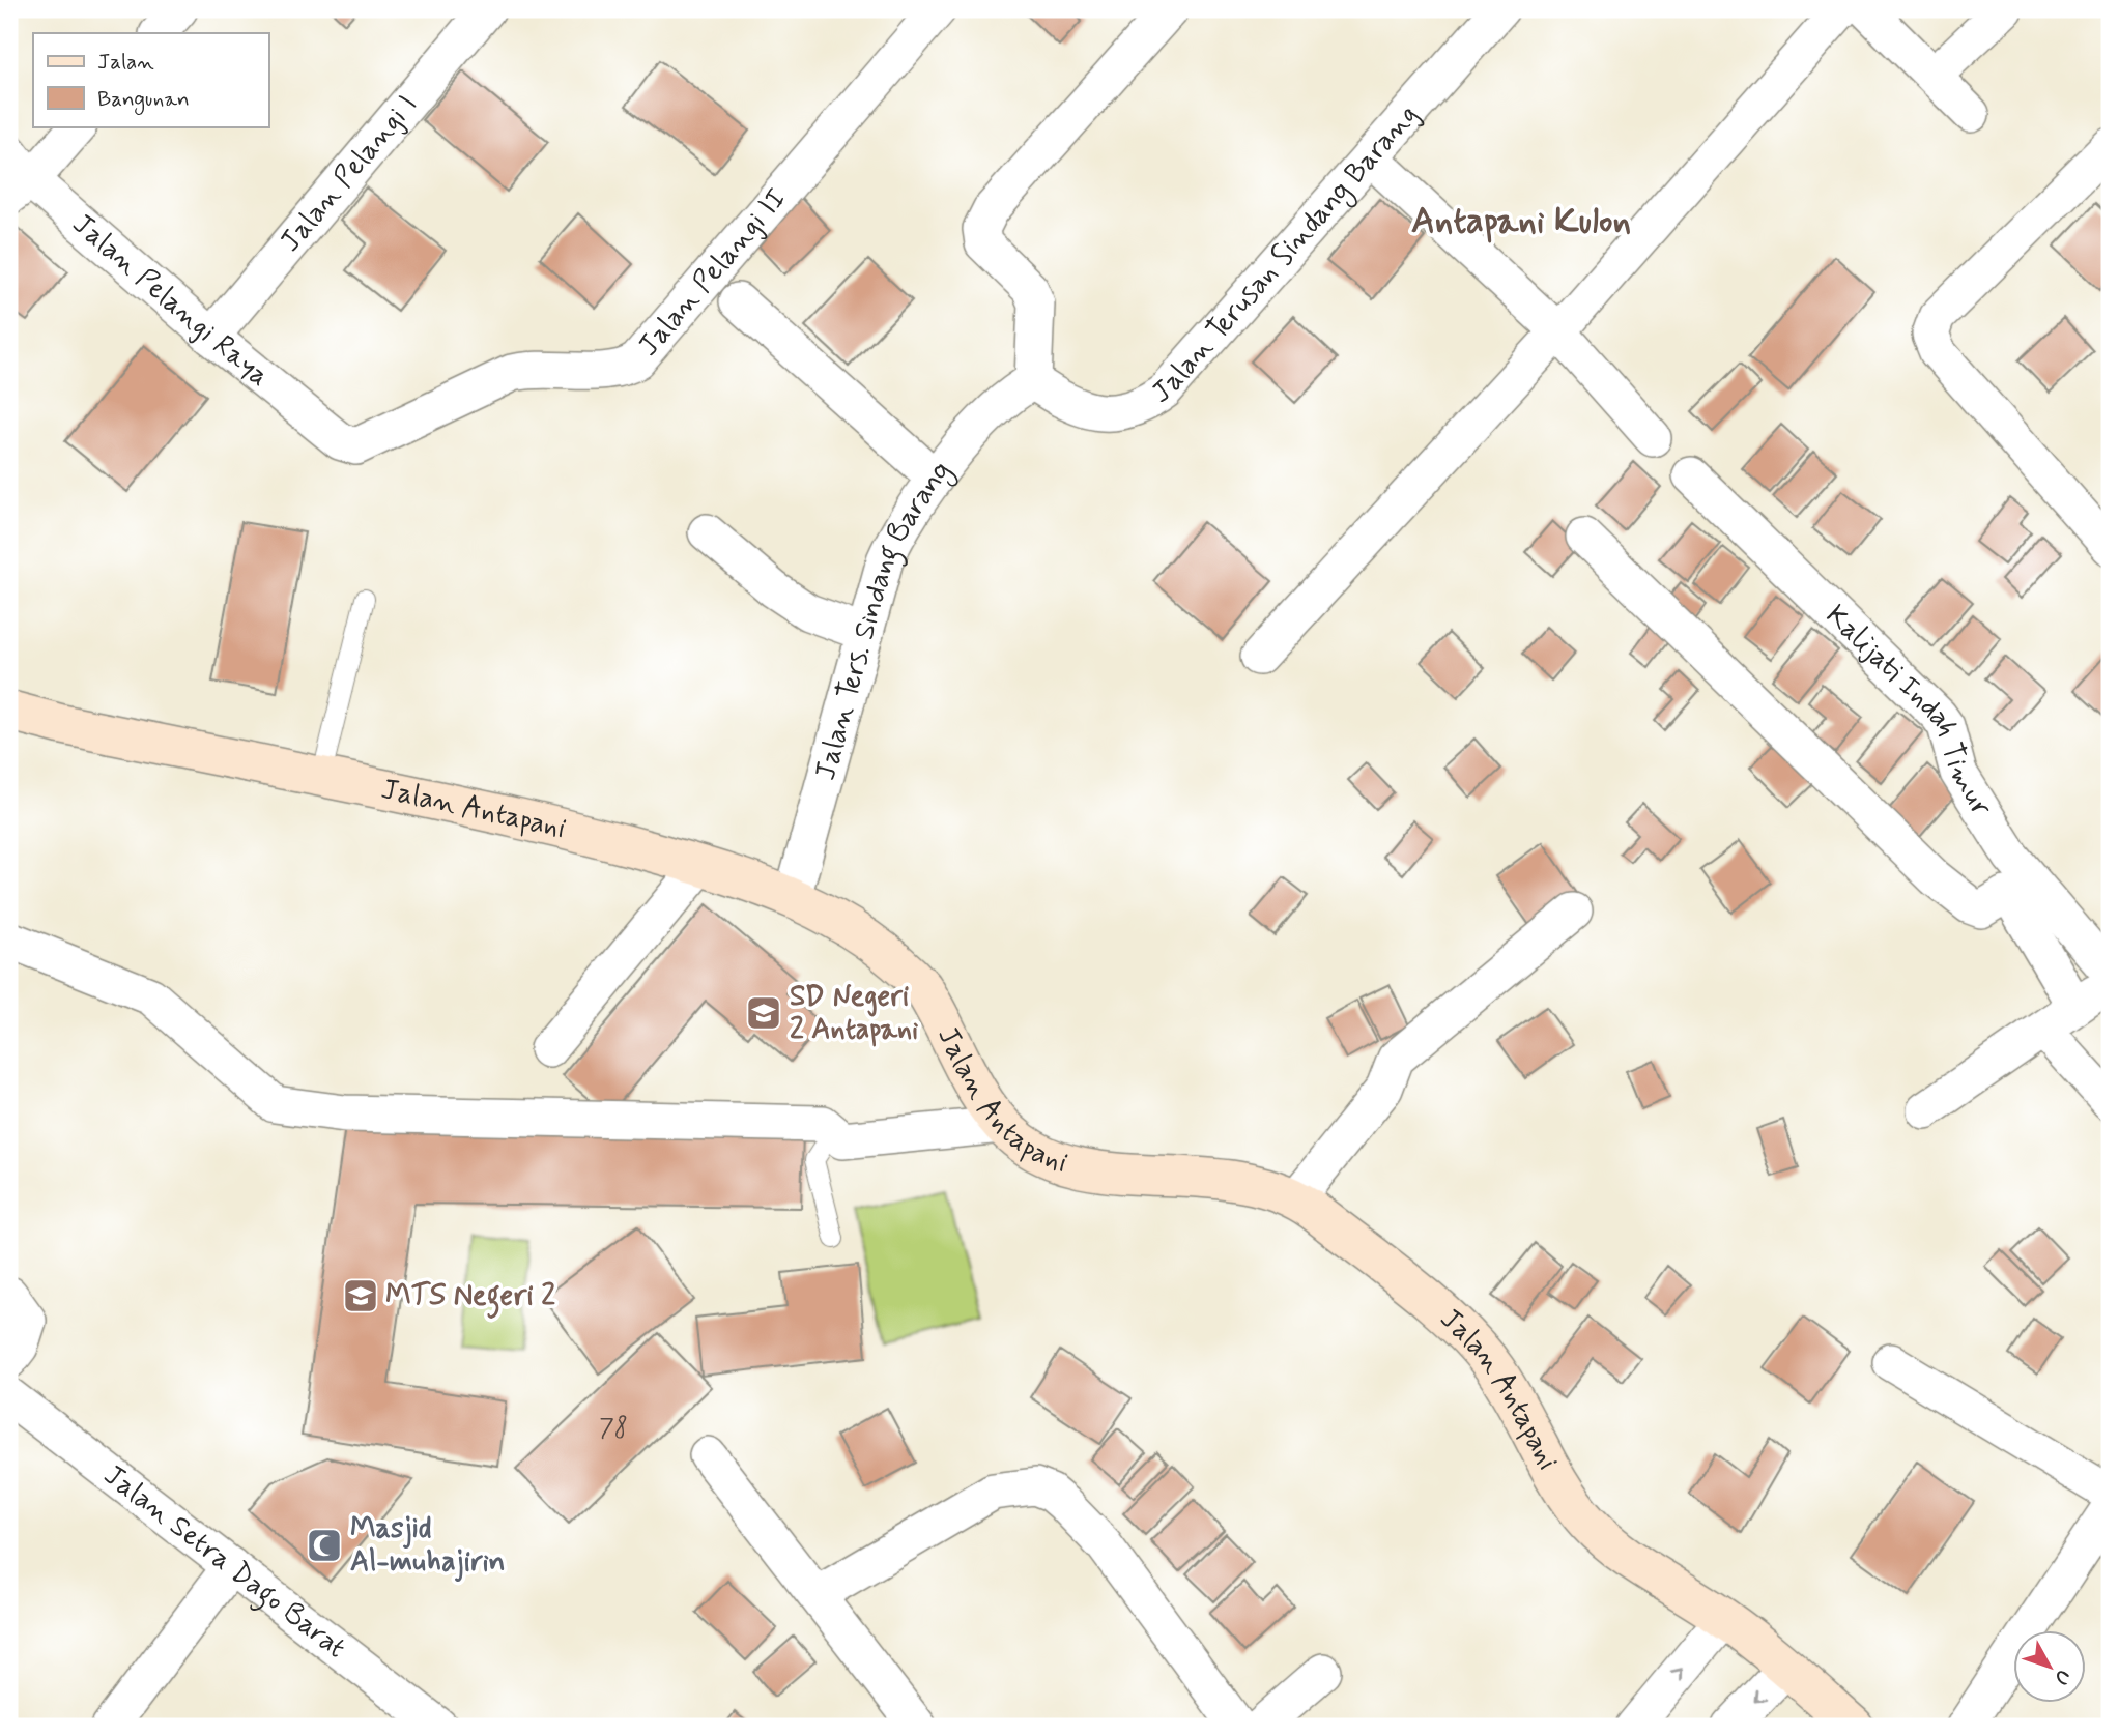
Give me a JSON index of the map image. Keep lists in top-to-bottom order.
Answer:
{
  "streets": {
    "street": [
      "Jalan Pelangi I",
      "Jalan Terusan Sindang Barang",
      "Jalan Pelangi II",
      "Jalan Pelangi Raya",
      "Jalan Ters. Sindang Barang",
      "Kalijati Indah Timur",
      "Jalan Antapani",
      "Jalan Setra Dago Barat"
    ]
  },
  "crossings": [
    ["Jalan Pelangi I", "Jalan Pelangi Raya"],
    ["Jalan Terusan Sindang Barang", "Jalan Ters. Sindang Barang"],
    ["Jalan Pelangi II", "Jalan Pelangi Raya"],
    ["Jalan Ters. Sindang Barang", "Jalan Antapani"]
  ],
  "districts": ["Antapani Kulon"],
  "places": {
    "school or university": ["SD Negeri 2 Antapani", "MTS Negeri 2"],
    "mosque": ["Masjid Al-muhajirin"]
  },
  "house_numbers": ["78"],
  "legend": ["Jalan", "Bangunan"],
  "north": "bottom right"
}
